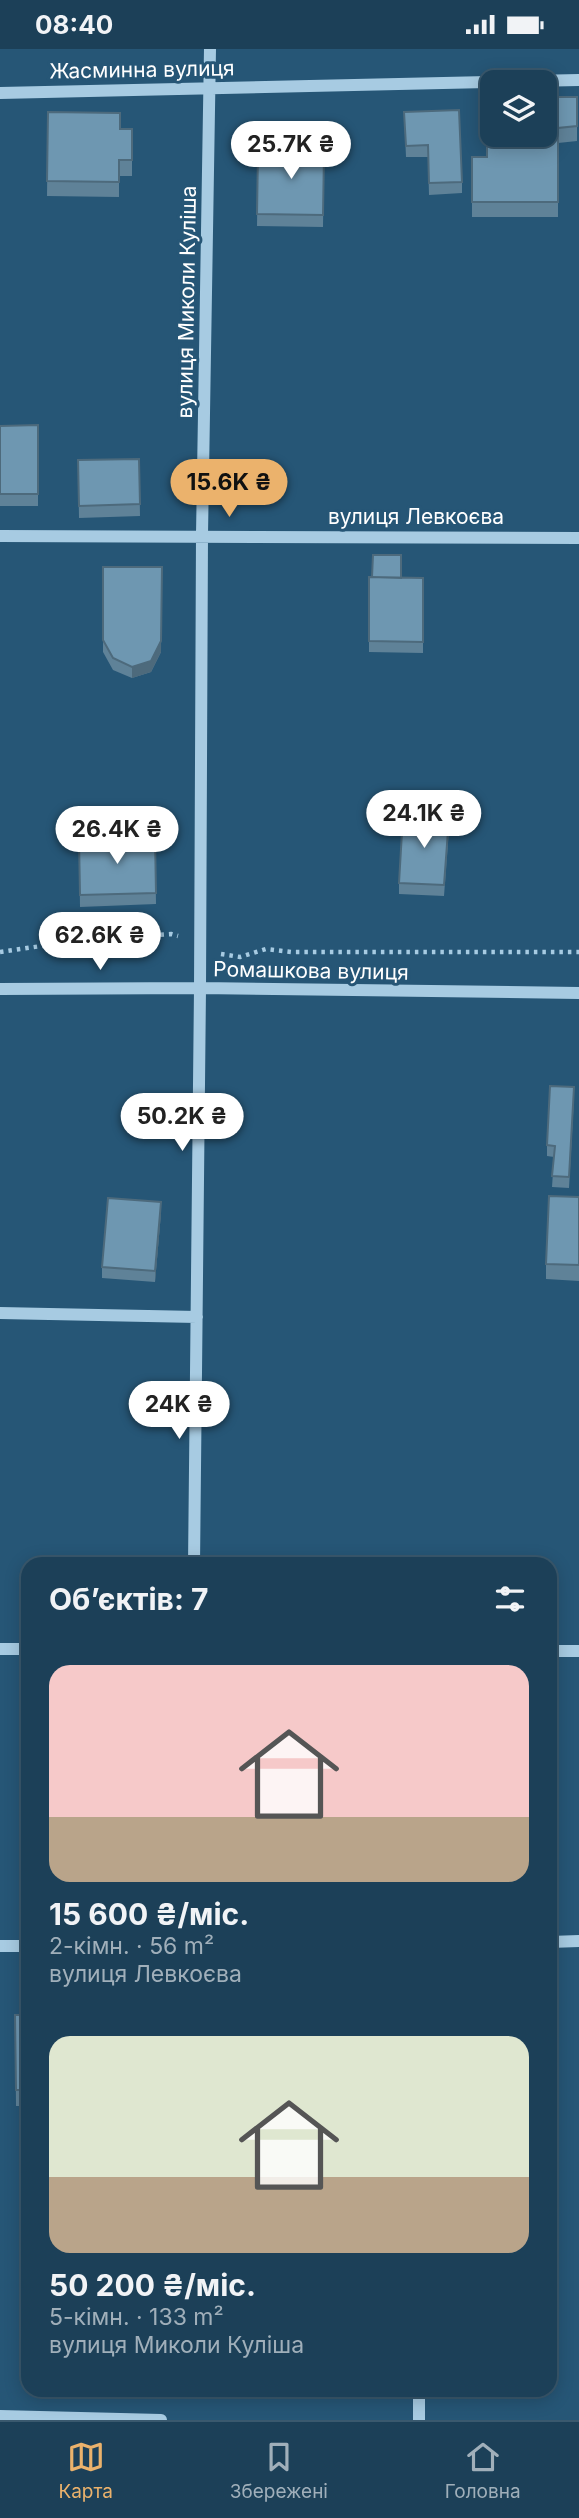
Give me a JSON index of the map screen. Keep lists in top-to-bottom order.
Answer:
{
  "streets": {
    "street": [
      "Жасминна вулиця",
      "вулиця Миколи Куліша",
      "вулиця Левкоєва",
      "Ромашкова вулиця"
    ]
  },
  "crossings": [
    ["Жасминна вулиця", "вулиця Миколи Куліша"],
    ["вулиця Миколи Куліша", "вулиця Левкоєва"],
    ["вулиця Миколи Куліша", "Ромашкова вулиця"]
  ],
  "page": {
    "status": "08:40",
    "price": [
      "25.7K ₴",
      "15.6K ₴",
      "24.1K ₴",
      "26.4K ₴",
      "62.6K ₴",
      "50.2K ₴",
      "24K ₴"
    ],
    "heading": "Об’єктів: 7",
    "list": [
      {
        "name": "15 600 ₴/міс.",
        "note": "2-кімн. · 56 m² · вулиця Левкоєва"
      },
      {
        "name": "50 200 ₴/міс.",
        "note": "5-кімн. · 133 m² · вулиця Миколи Куліша"
      }
    ],
    "tabs": ["Карта", "Збережені", "Головна"]
  }
}
